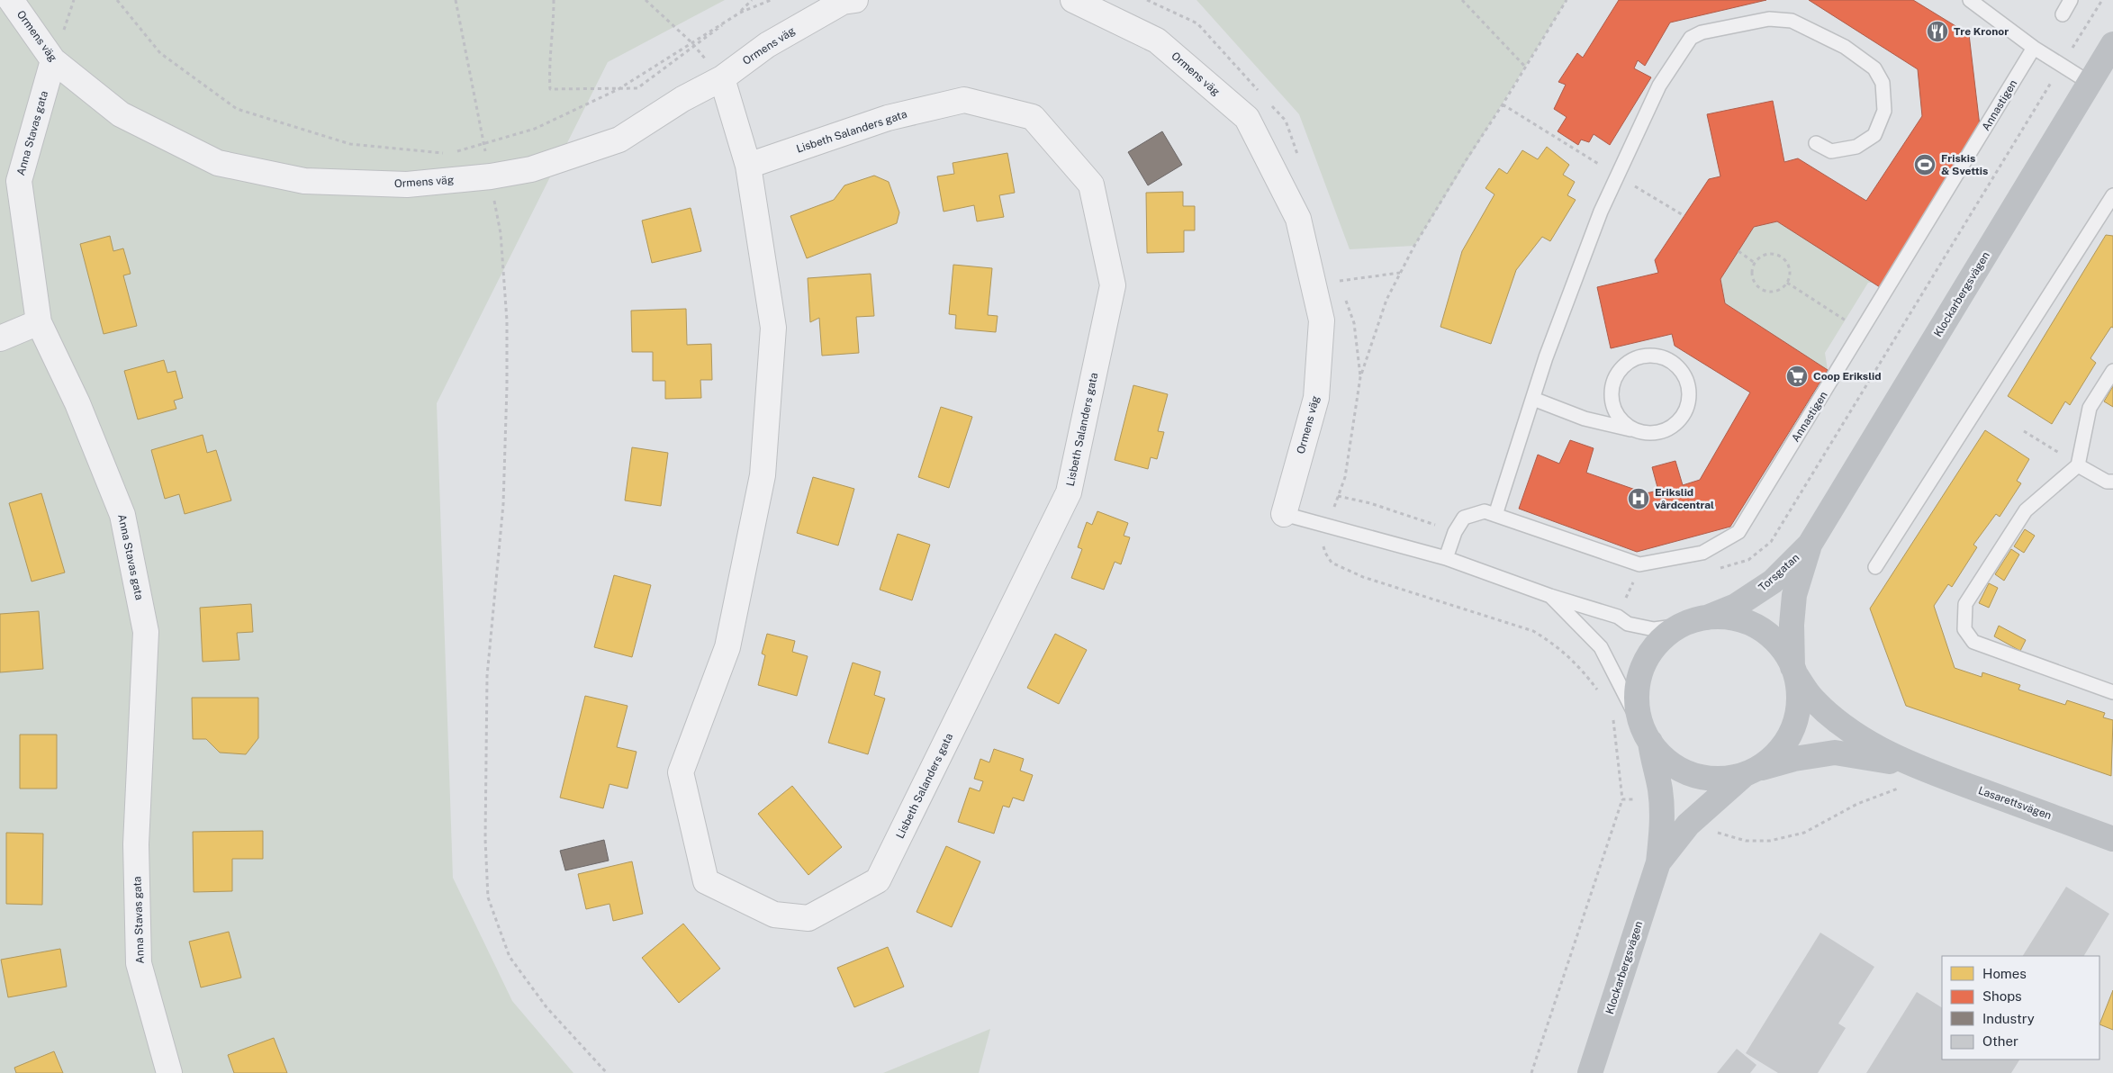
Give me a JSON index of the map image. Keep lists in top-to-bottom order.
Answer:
{
  "streets": {
    "main road": ["Klockarbergsvägen", "Torsgatan", "Lasarettsvägen"],
    "street": ["Ormens väg", "Lisbeth Salanders gata", "Anna Stavas gata"],
    "lane": ["Annastigen"]
  },
  "crossings": [
    ["Ormens väg", "Annastigen"],
    ["Ormens väg", "Lisbeth Salanders gata"],
    ["Ormens väg", "Anna Stavas gata"],
    ["Ormens väg", "Klockarbergsvägen"],
    ["Ormens väg", "Torsgatan"],
    ["Ormens väg", "Lasarettsvägen"],
    ["Klockarbergsvägen", "Torsgatan"],
    ["Klockarbergsvägen", "Lasarettsvägen"],
    ["Torsgatan", "Lasarettsvägen"]
  ],
  "places": {
    "restaurant": ["Tre Kronor"],
    "sports": ["Friskis & Svettis"],
    "supermarket": ["Coop Erikslid"],
    "hospital": ["Erikslid vårdcentral"]
  },
  "legend": [
    "Homes",
    "Shops",
    "Industry",
    "Other"
  ]
}
